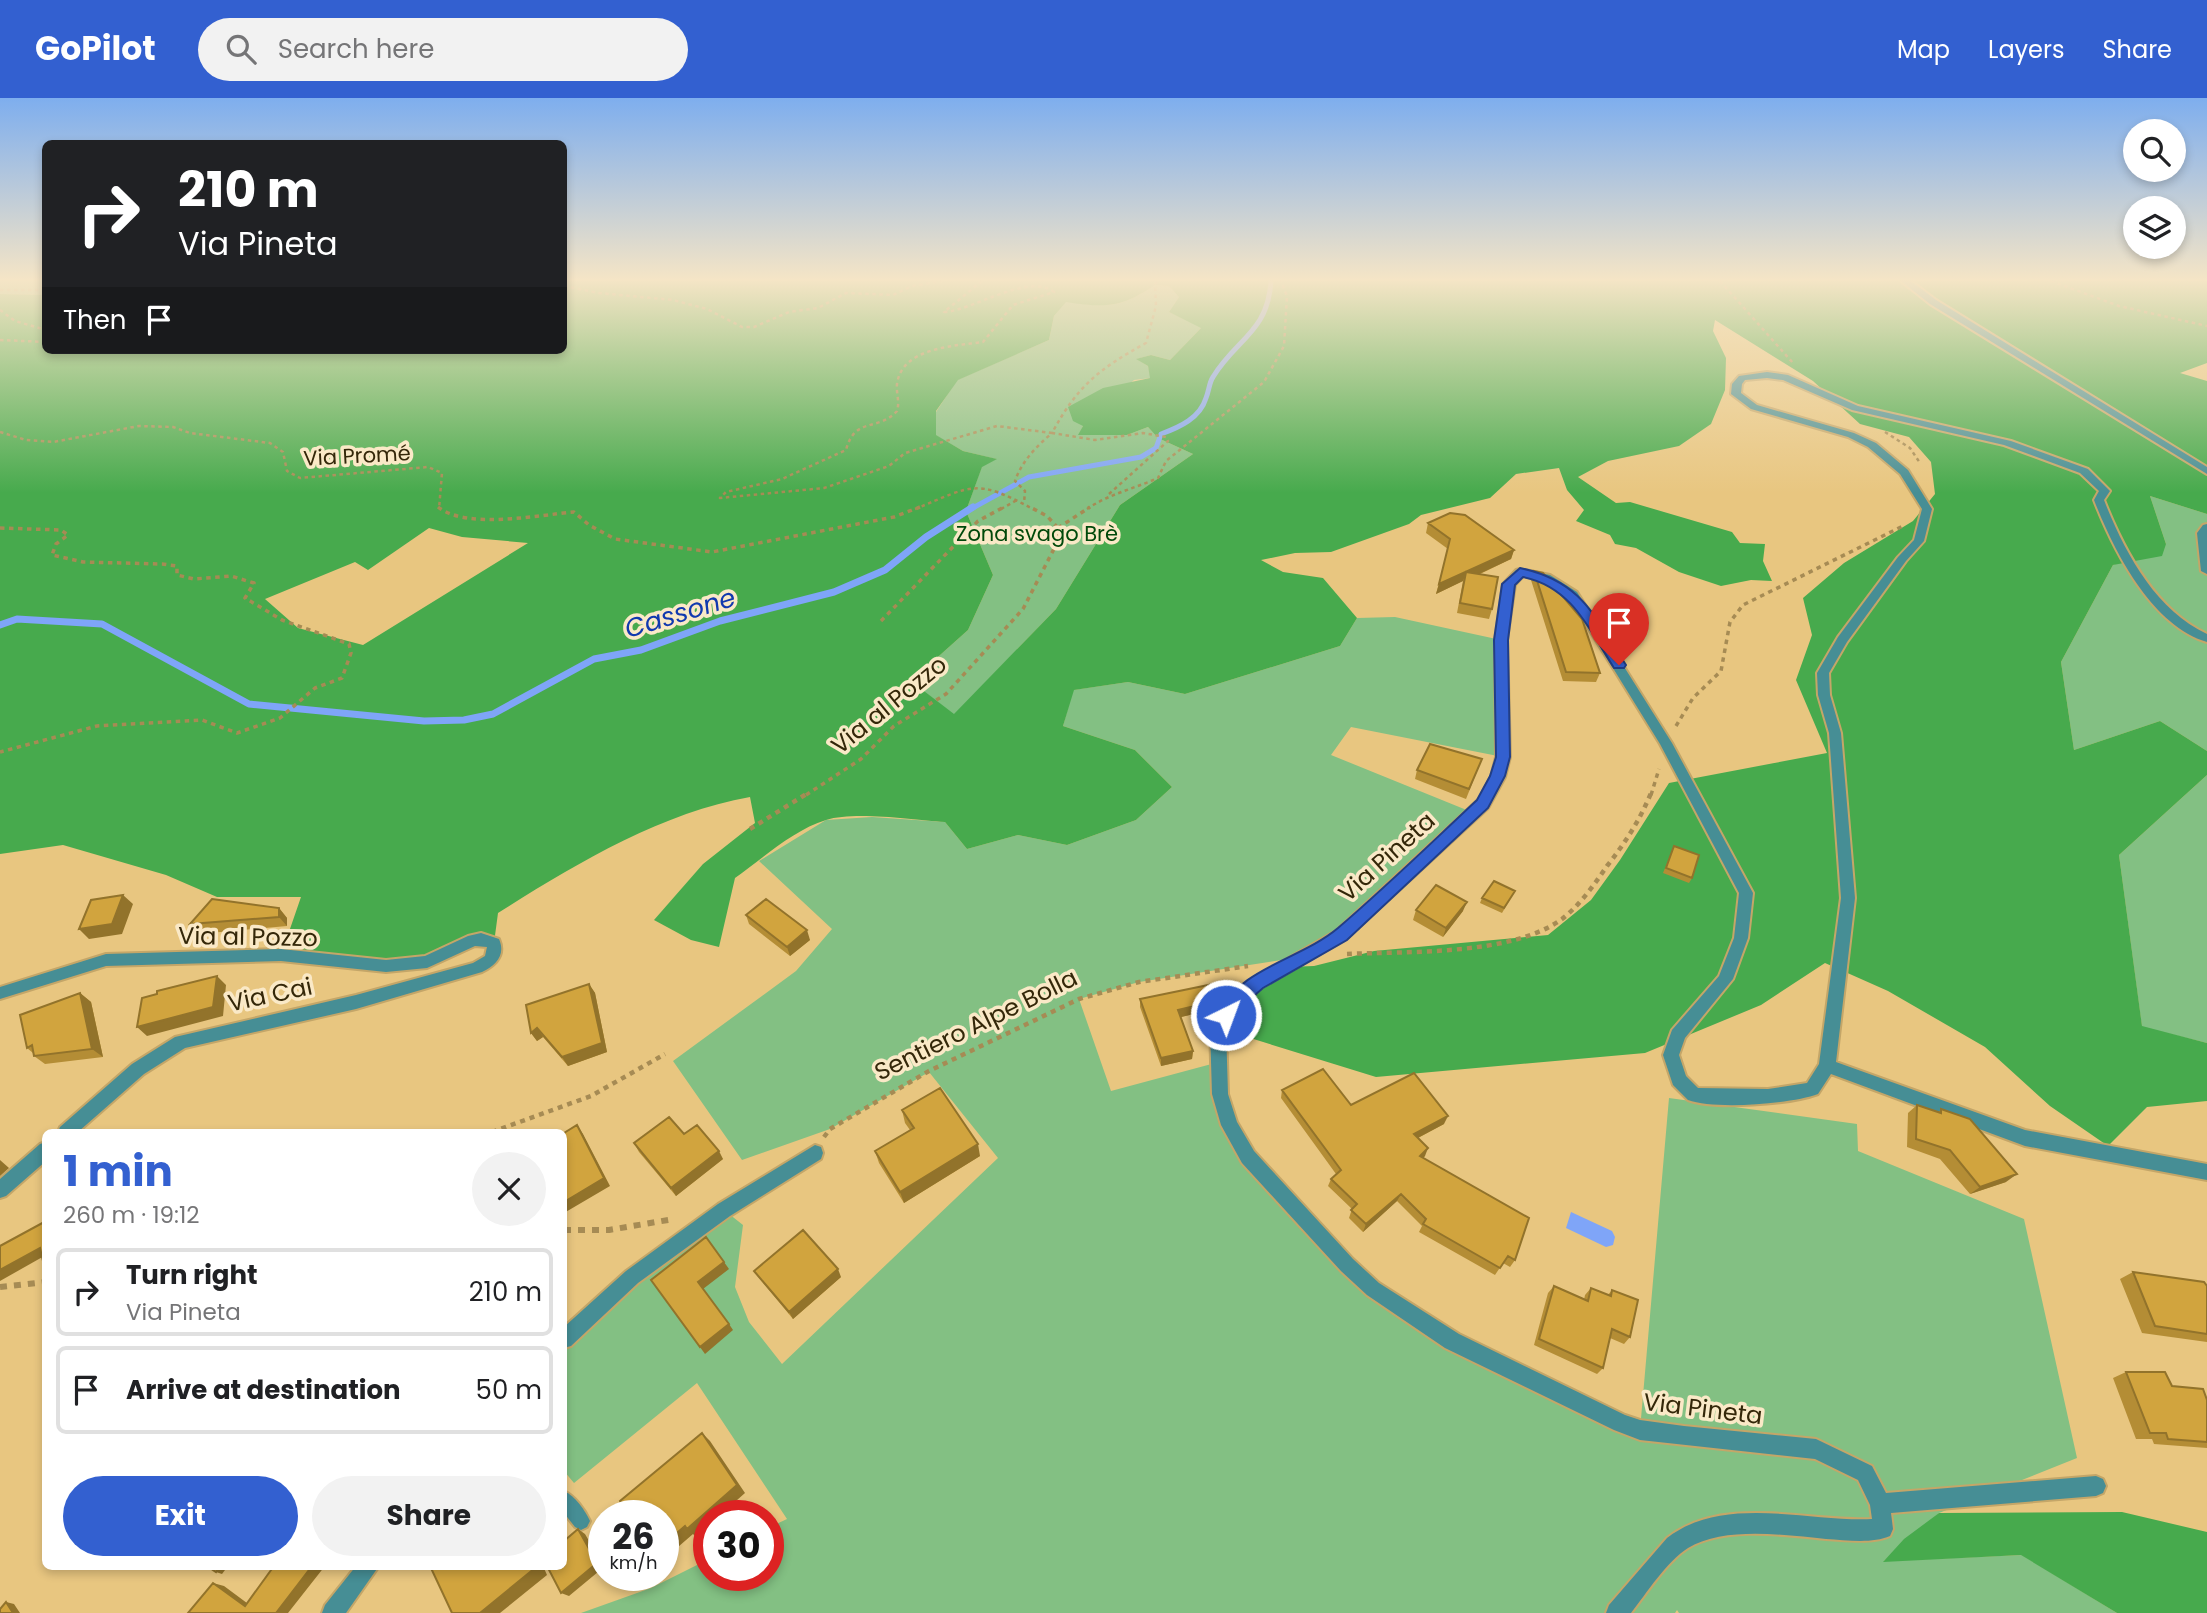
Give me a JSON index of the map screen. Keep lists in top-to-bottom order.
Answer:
{
  "streets": {
    "street": ["Via al Pozzo", "Via Pineta", "Via Cai"],
    "path": ["Via Promé", "Sentiero Alpe Bolla"]
  },
  "crossings": [
    ["Via al Pozzo", "Via Cai"]
  ],
  "water": ["Cassone"],
  "parks": ["Zona svago Brè"],
  "page": {
    "header": "GoPilot",
    "search": "Search here",
    "nav": ["Map", "Layers", "Share"],
    "turn": ["210 m", "Via Pineta"],
    "then": "Then",
    "heading": ["1 min", "260 m · 19:12"],
    "list": [
      {
        "name": "Turn right",
        "note": "Via Pineta",
        "value": "210 m"
      },
      {
        "name": "Arrive at destination",
        "value": "50 m"
      }
    ],
    "buttons": ["Exit", "Share"],
    "speed": "26 km/h",
    "limit": "30"
  }
}
